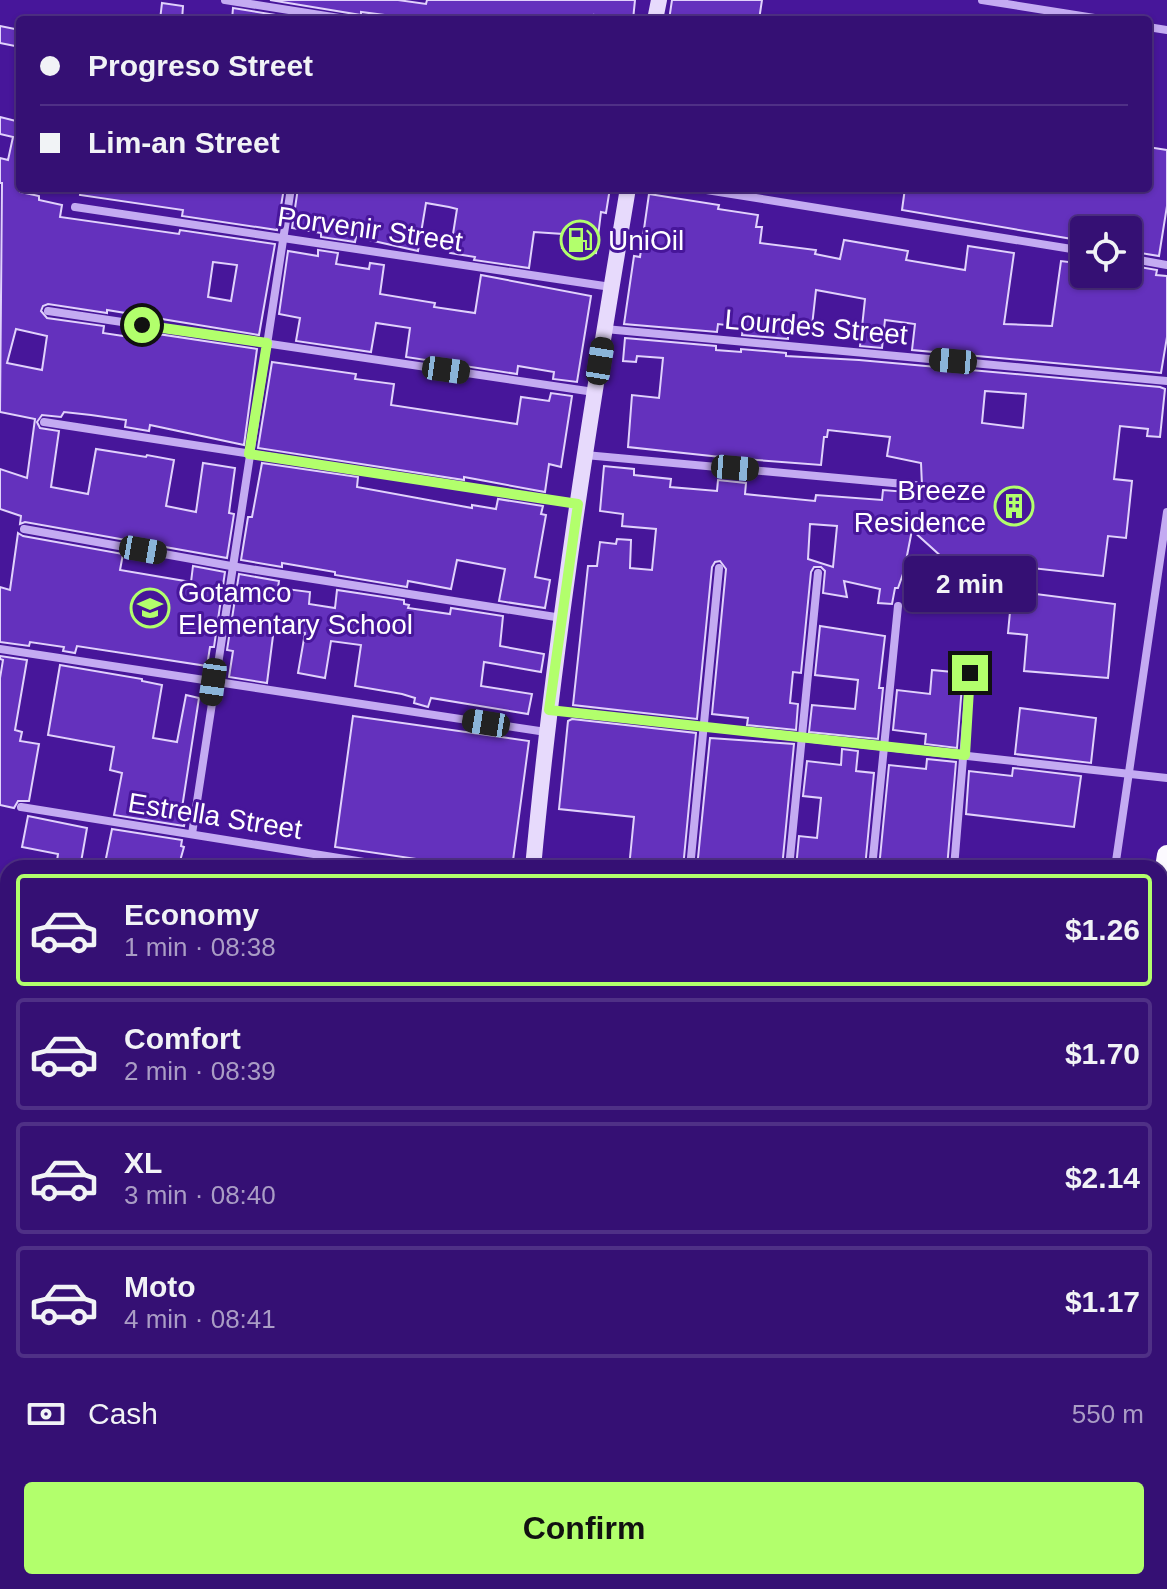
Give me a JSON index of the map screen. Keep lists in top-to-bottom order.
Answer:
{
  "streets": {
    "street": ["Porvenir Street", "Lourdes Street", "Estrella Street"]
  },
  "places": {
    "fuel station": ["UniOil"],
    "building": ["Breeze Residence"],
    "school or university": ["Gotamco Elementary School"]
  },
  "page": {
    "banner": ["Progreso Street", "Lim-an Street"],
    "bubble": "2 min",
    "list": [
      {
        "name": "Economy",
        "note": "1 min · 08:38",
        "value": "$1.26"
      },
      {
        "name": "Comfort",
        "note": "2 min · 08:39",
        "value": "$1.70"
      },
      {
        "name": "XL",
        "note": "3 min · 08:40",
        "value": "$2.14"
      },
      {
        "name": "Moto",
        "note": "4 min · 08:41",
        "value": "$1.17"
      }
    ],
    "pay": ["Cash", "550 m"],
    "buttons": "Confirm"
  }
}
